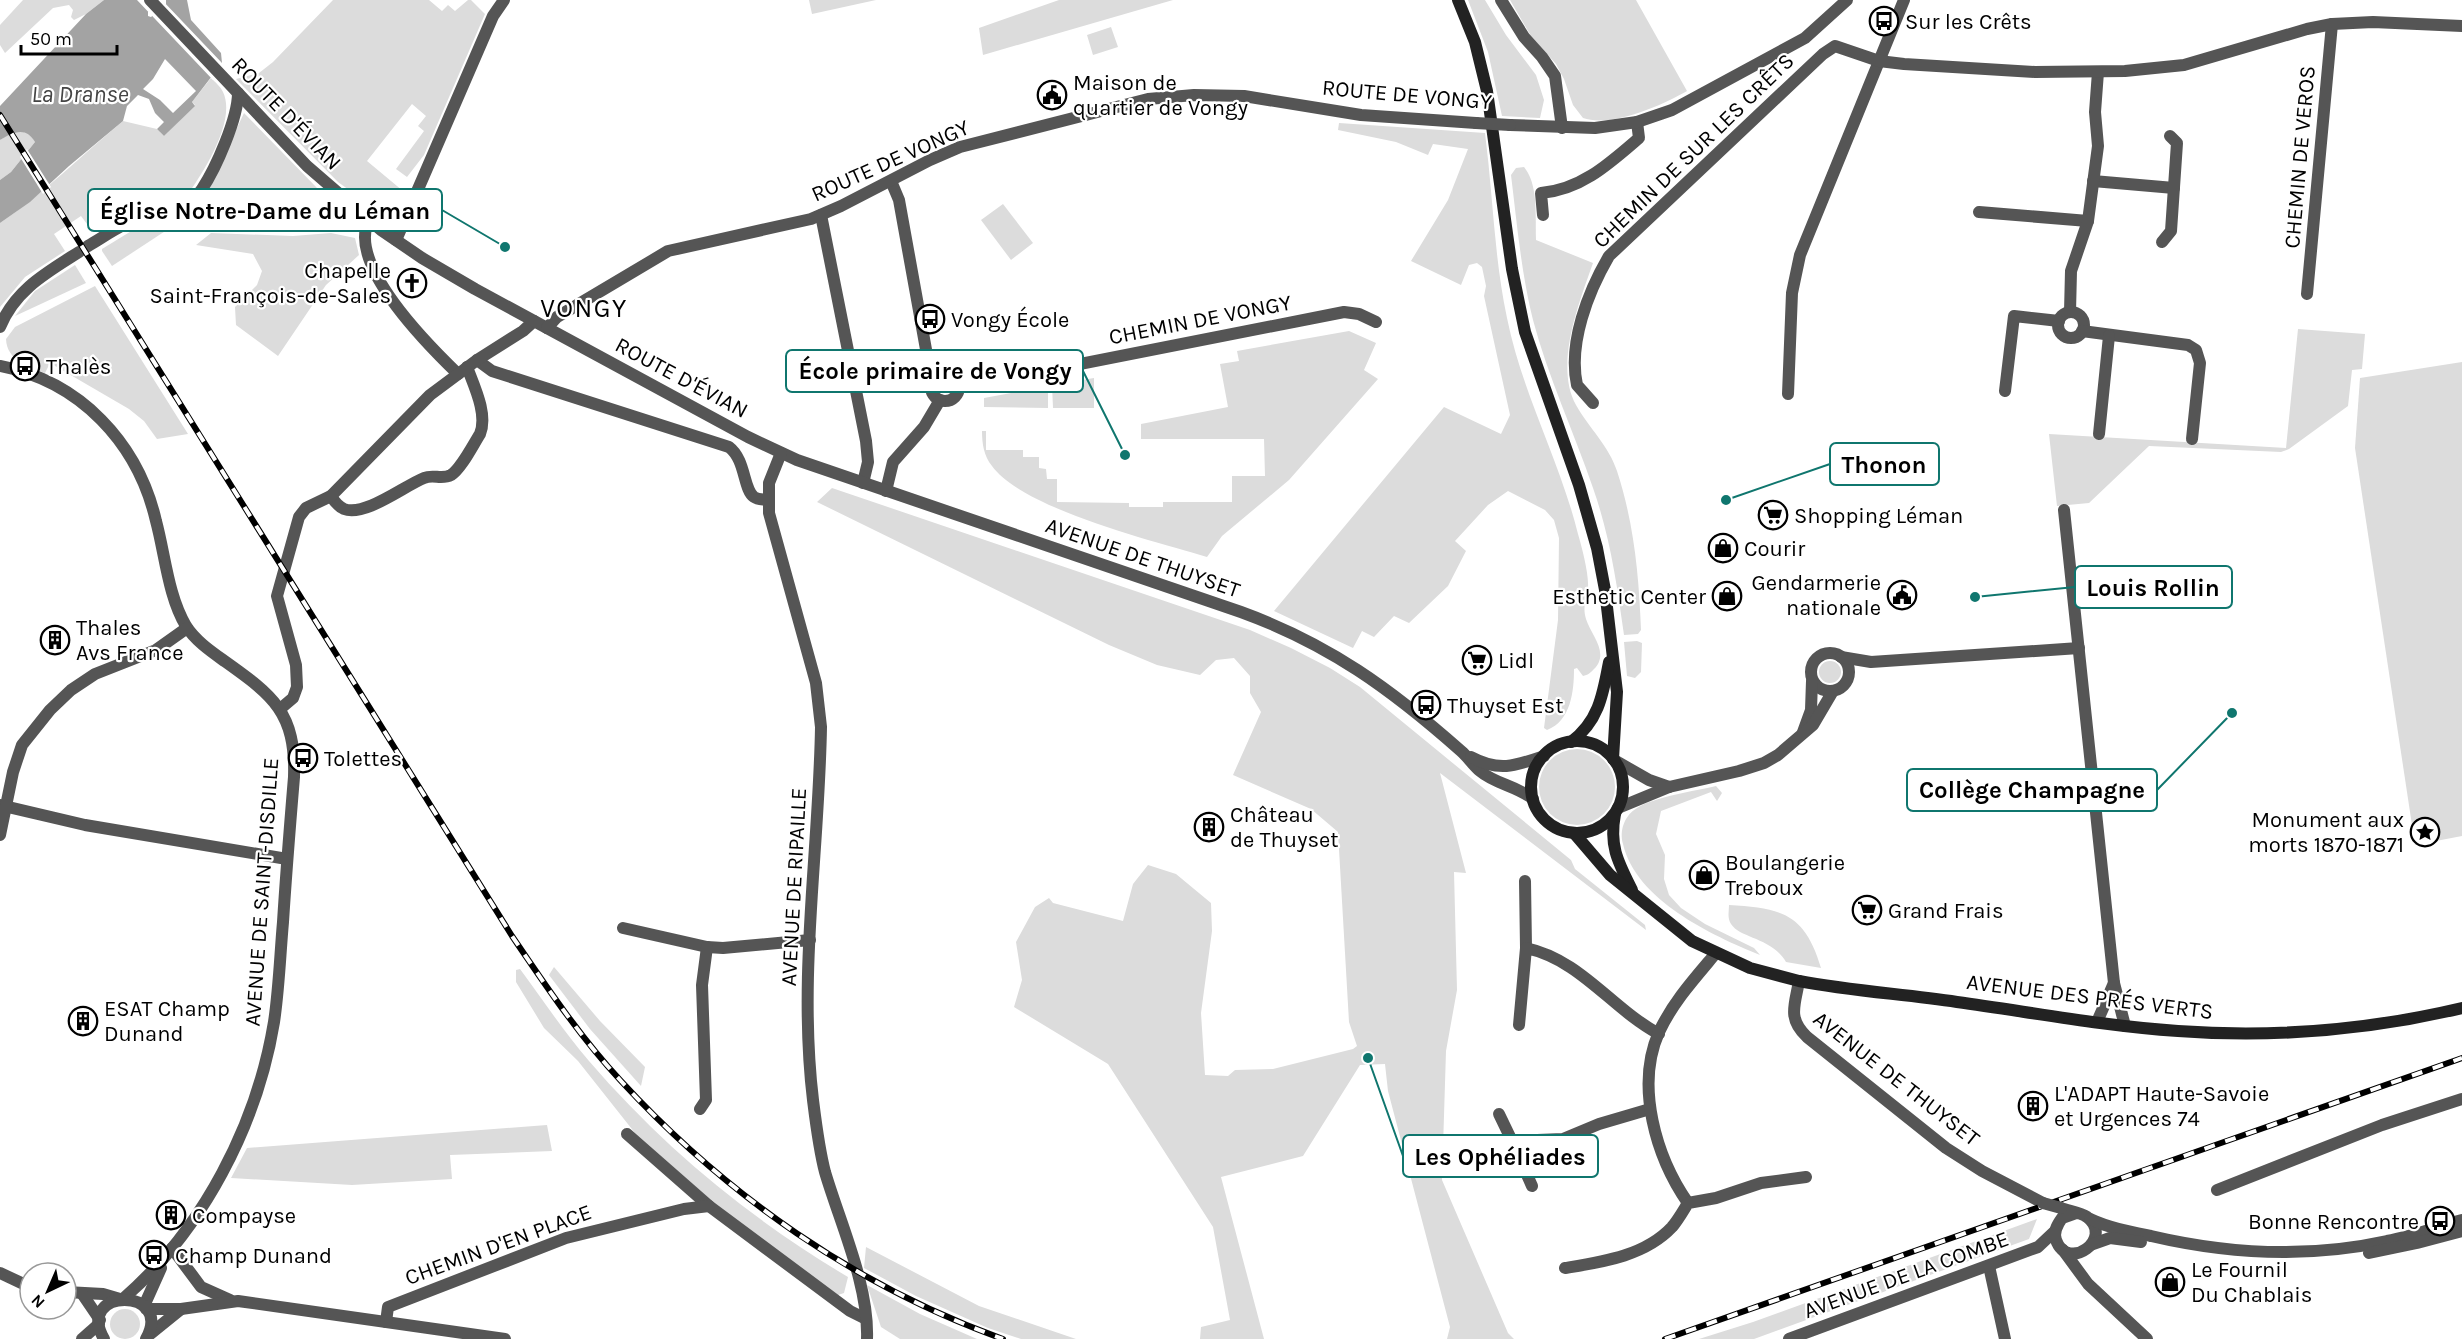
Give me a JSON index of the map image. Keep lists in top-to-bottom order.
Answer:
{
  "streets": {
    "main road": ["AVENUE DES PRÉS VERTS"],
    "street": [
      "ROUTE DE VONGY",
      "ROUTE D'ÉVIAN",
      "CHEMIN DE SUR LES CRÊTS",
      "CHEMIN DE VEROS",
      "CHEMIN DE VONGY",
      "AVENUE DE THUYSET",
      "AVENUE DE RIPAILLE",
      "AVENUE DE SAINT-DISDILLE",
      "CHEMIN D'EN PLACE",
      "AVENUE DE LA COMBE"
    ]
  },
  "crossings": [
    ["ROUTE DE VONGY", "ROUTE D'ÉVIAN"],
    ["ROUTE D'ÉVIAN", "AVENUE DE THUYSET"],
    ["ROUTE D'ÉVIAN", "AVENUE DE RIPAILLE"],
    ["AVENUE DE THUYSET", "AVENUE DE RIPAILLE"],
    ["AVENUE DE THUYSET", "AVENUE DES PRÉS VERTS"],
    ["AVENUE DE THUYSET", "AVENUE DE LA COMBE"]
  ],
  "districts": ["VONGY"],
  "water": ["La Dranse"],
  "places": {
    "bus stop": [
      "Sur les Crêts",
      "Vongy École",
      "Thalès",
      "Thuyset Est",
      "Tolettes",
      "Bonne Rencontre",
      "Champ Dunand"
    ],
    "public building": ["Maison de quartier de Vongy", "Gendarmerie nationale"],
    "other": [
      "Église Notre-Dame du Léman",
      "École primaire de Vongy",
      "Thonon",
      "Louis Rollin",
      "Collège Champagne",
      "Les Ophéliades"
    ],
    "church": ["Chapelle Saint-François-de-Sales"],
    "supermarket": ["Shopping Léman", "Lidl", "Grand Frais"],
    "shop": [
      "Courir",
      "Esthetic Center",
      "Boulangerie Treboux",
      "Le Fournil Du Chablais"
    ],
    "building": [
      "Thales Avs France",
      "Château de Thuyset",
      "ESAT Champ Dunand",
      "L'ADAPT Haute-Savoie et Urgences 74",
      "Compayse"
    ],
    "place": ["Monument aux morts 1870-1871"]
  },
  "scale_bar": "50 m",
  "north": "bottom left"
}
